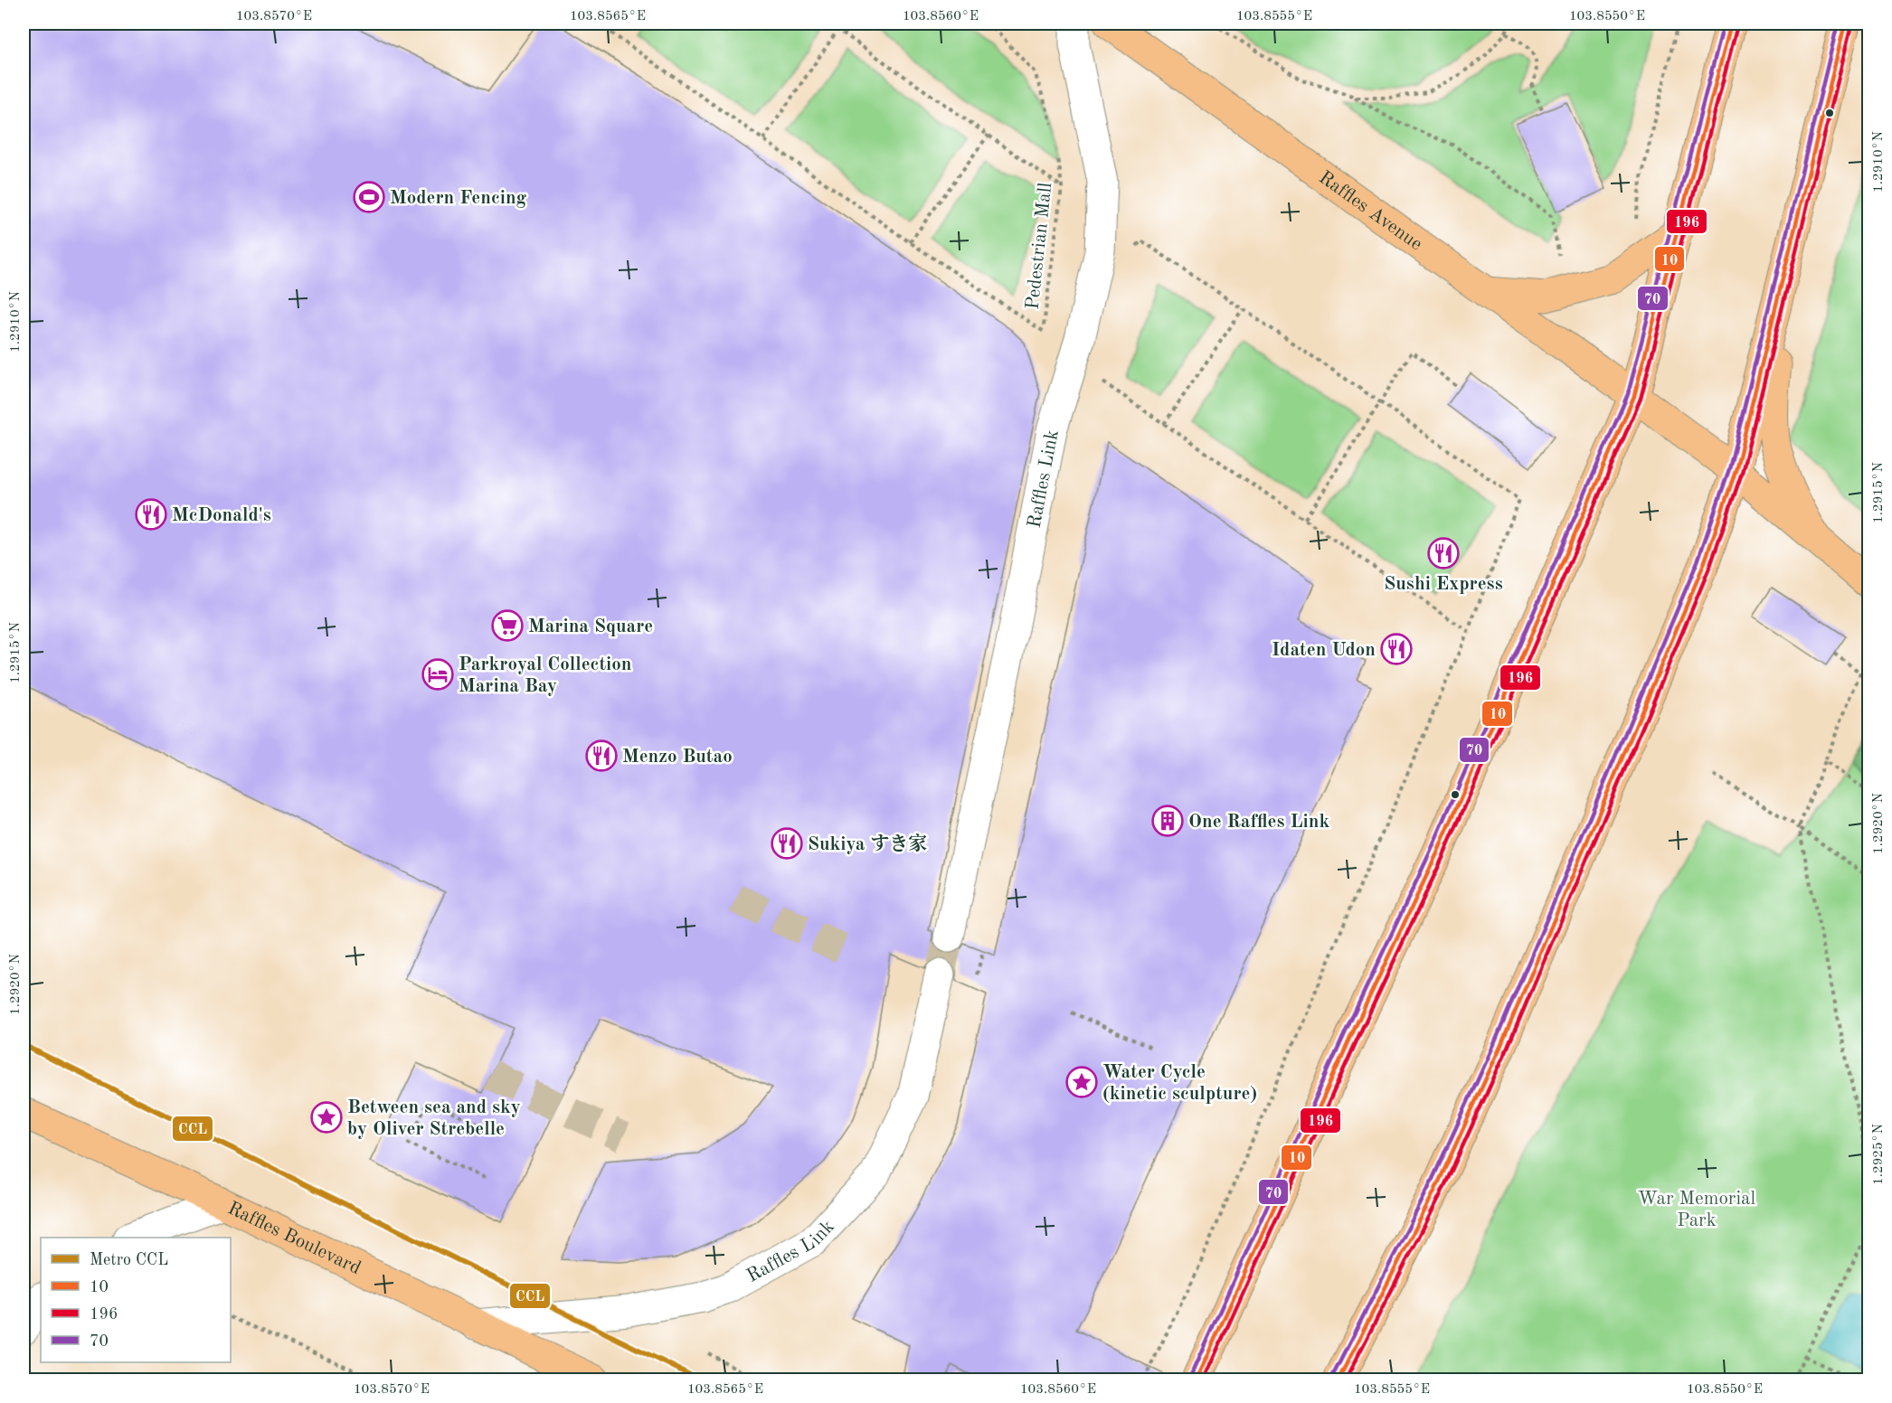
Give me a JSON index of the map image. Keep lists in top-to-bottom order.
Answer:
{
  "streets": {
    "main road": ["Raffles Avenue", "Raffles Boulevard"],
    "street": ["Raffles Link"],
    "path": ["Pedestrian Mall"]
  },
  "crossings": [
    ["Raffles Link", "Raffles Boulevard"]
  ],
  "parks": ["War Memorial Park"],
  "places": {
    "sports": ["Modern Fencing"],
    "restaurant": [
      "McDonald's",
      "Sushi Express",
      "Idaten Udon",
      "Menzo Butao",
      "Sukiya すき家"
    ],
    "supermarket": ["Marina Square"],
    "hotel": ["Parkroyal Collection Marina Bay"],
    "building": ["One Raffles Link"],
    "place": ["Water Cycle (kinetic sculpture)", "Between sea and sky by Oliver Strebelle"]
  },
  "lines": [
    "transit line 10",
    "transit line 70",
    "transit line 196",
    "metro line CCL"
  ],
  "legend": [
    "Metro CCL",
    "10",
    "196",
    "70"
  ],
  "coordinates": [
    "103.8570°E",
    "103.8565°E",
    "103.8560°E",
    "103.8555°E",
    "103.8550°E",
    "1.2910°N",
    "1.2915°N",
    "1.2920°N",
    "1.2925°N"
  ]
}
